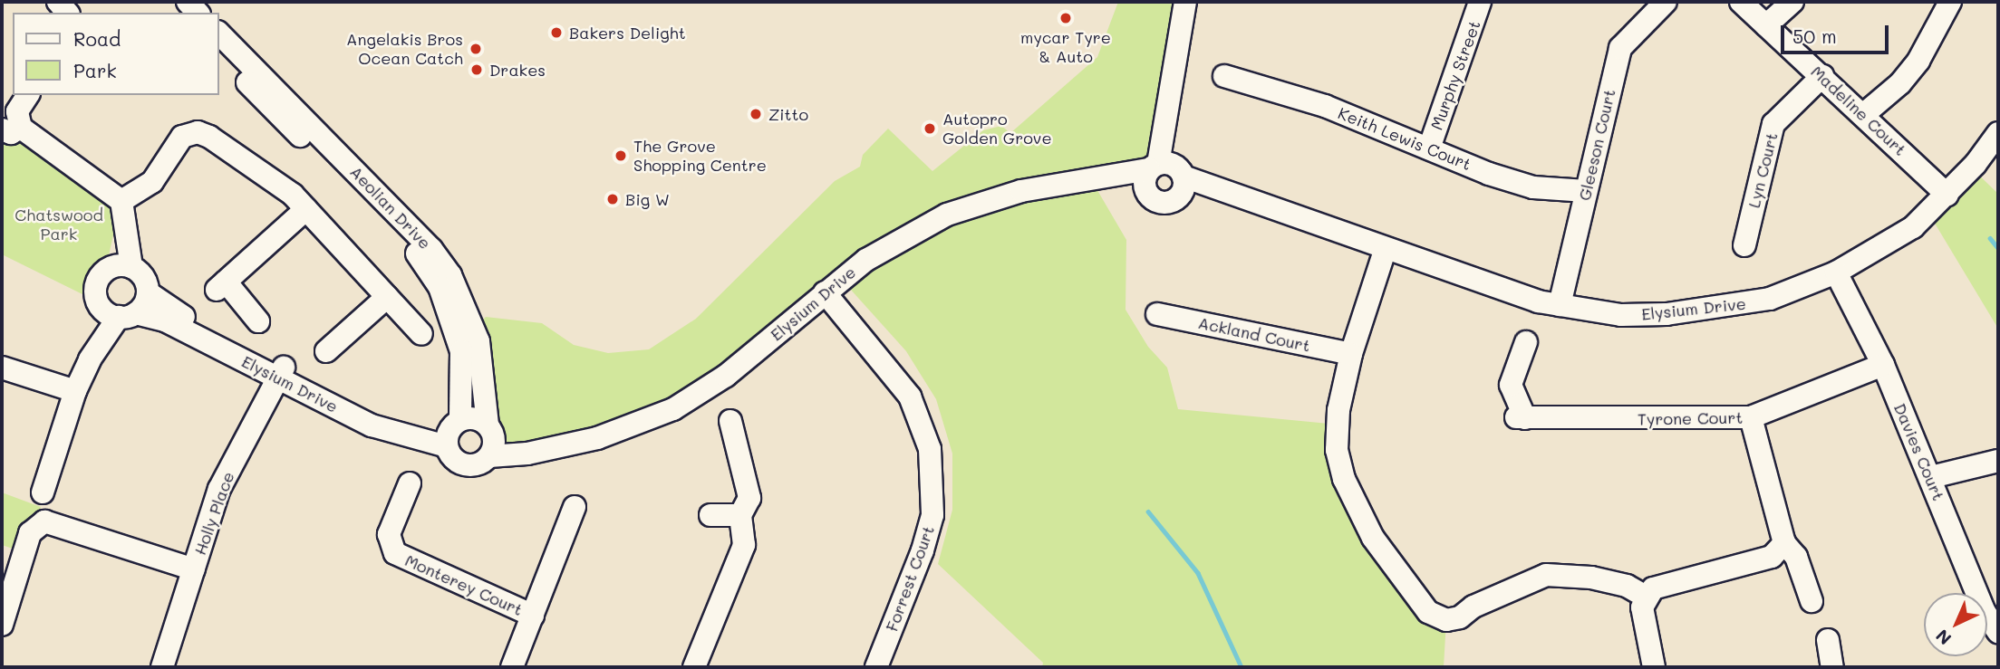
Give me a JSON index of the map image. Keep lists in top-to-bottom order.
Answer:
{
  "streets": {
    "street": [
      "Murphy Street",
      "Madeline Court",
      "Keith Lewis Court",
      "Gleeson Court",
      "Lyn Court",
      "Aeolian Drive",
      "Elysium Drive",
      "Ackland Court",
      "Tyrone Court",
      "Davies Court",
      "Holly Place",
      "Forrest Court",
      "Monterey Court"
    ]
  },
  "crossings": [
    ["Murphy Street", "Keith Lewis Court"],
    ["Madeline Court", "Lyn Court"],
    ["Madeline Court", "Elysium Drive"],
    ["Keith Lewis Court", "Gleeson Court"],
    ["Gleeson Court", "Elysium Drive"],
    ["Aeolian Drive", "Elysium Drive"],
    ["Elysium Drive", "Davies Court"],
    ["Elysium Drive", "Holly Place"],
    ["Elysium Drive", "Forrest Court"],
    ["Tyrone Court", "Davies Court"]
  ],
  "parks": ["Chatswood Park"],
  "places": [
    "mycar Tyre & Auto",
    "Bakers Delight",
    "Angelakis Bros Ocean Catch",
    "Drakes",
    "Zitto",
    "Autopro Golden Grove",
    "The Grove Shopping Centre",
    "Big W"
  ],
  "legend": ["Road", "Park"],
  "scale_bar": "50 m",
  "north": "bottom left"
}
